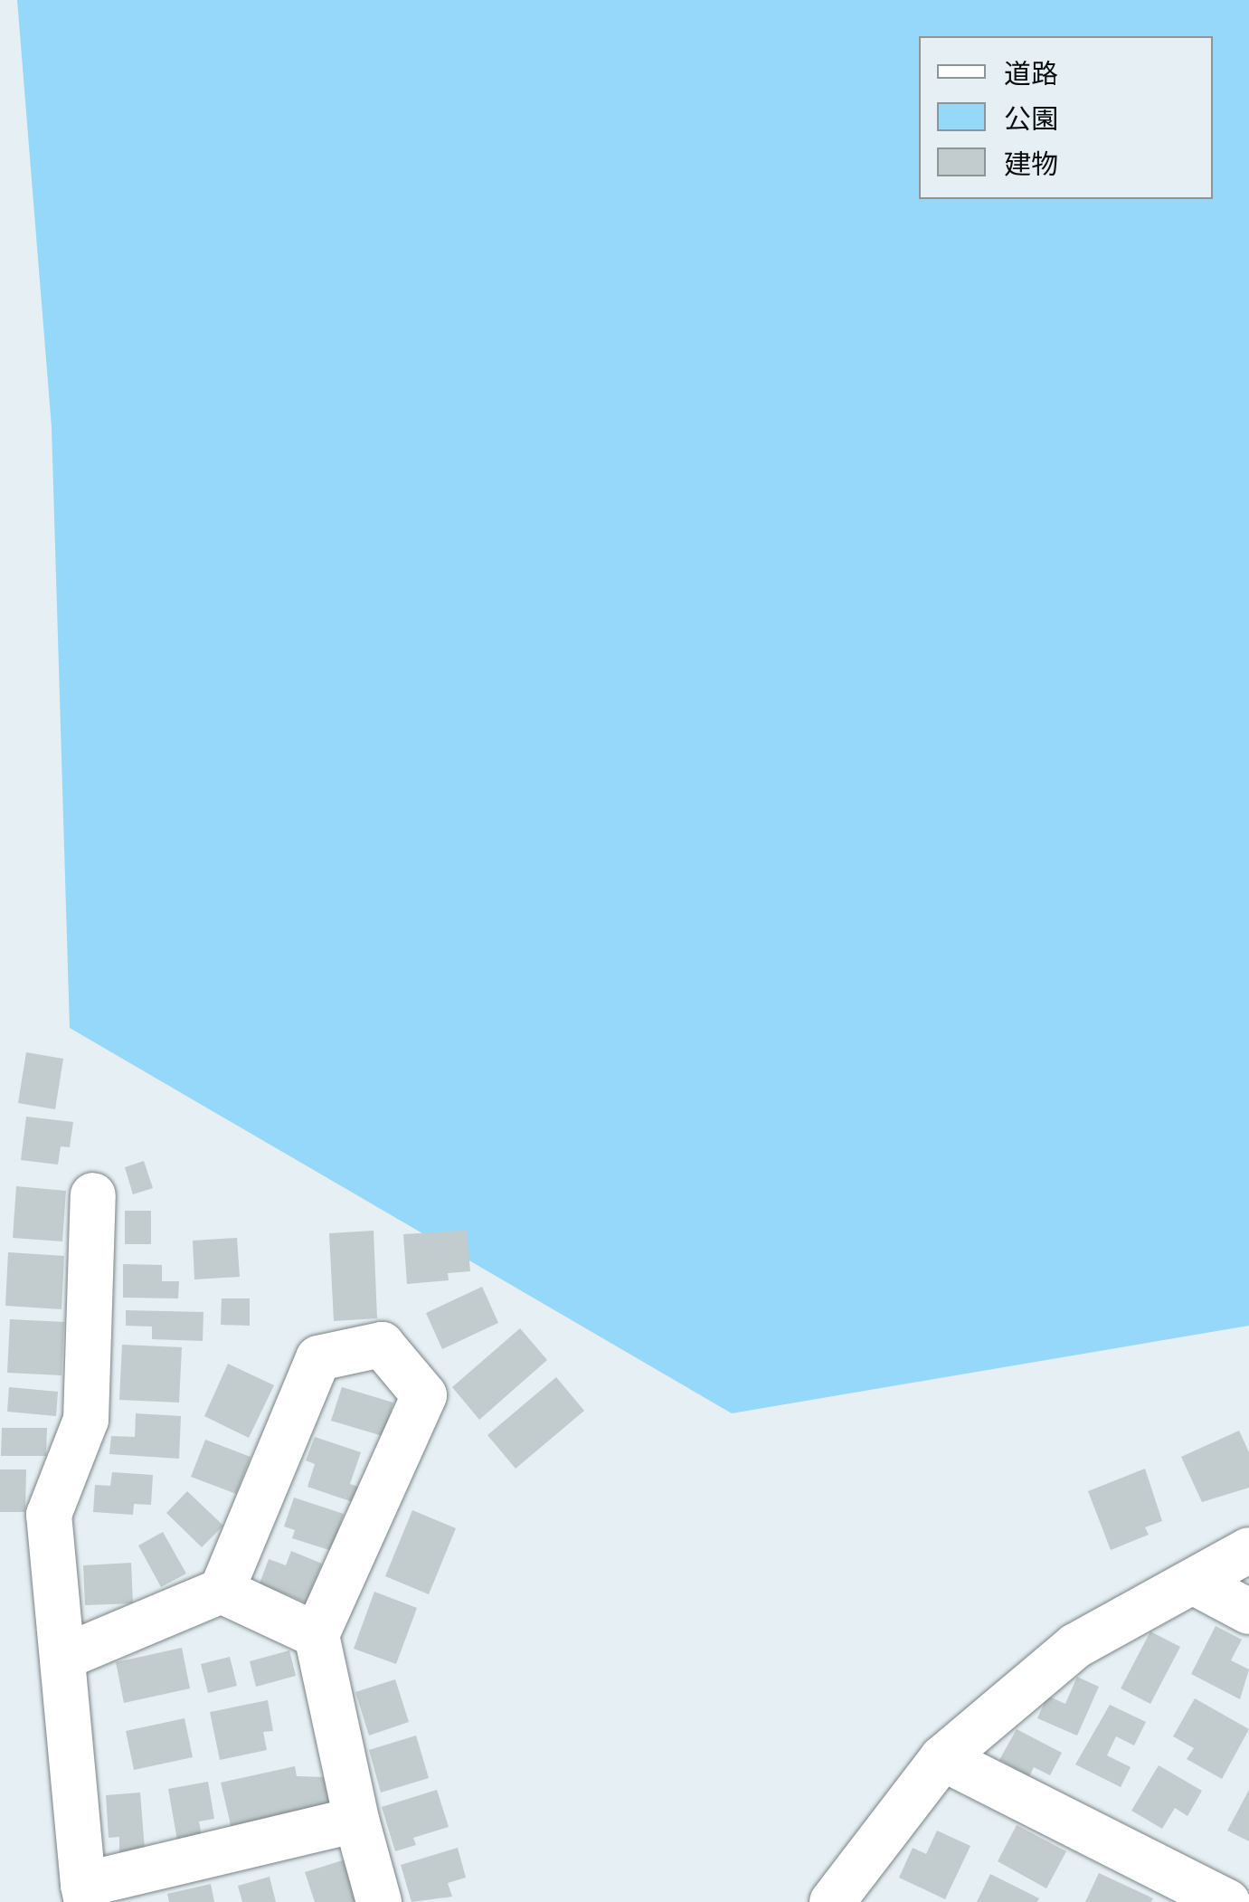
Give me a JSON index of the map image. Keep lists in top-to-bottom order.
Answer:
{
  "legend": ["道路", "公園", "建物"]
}
